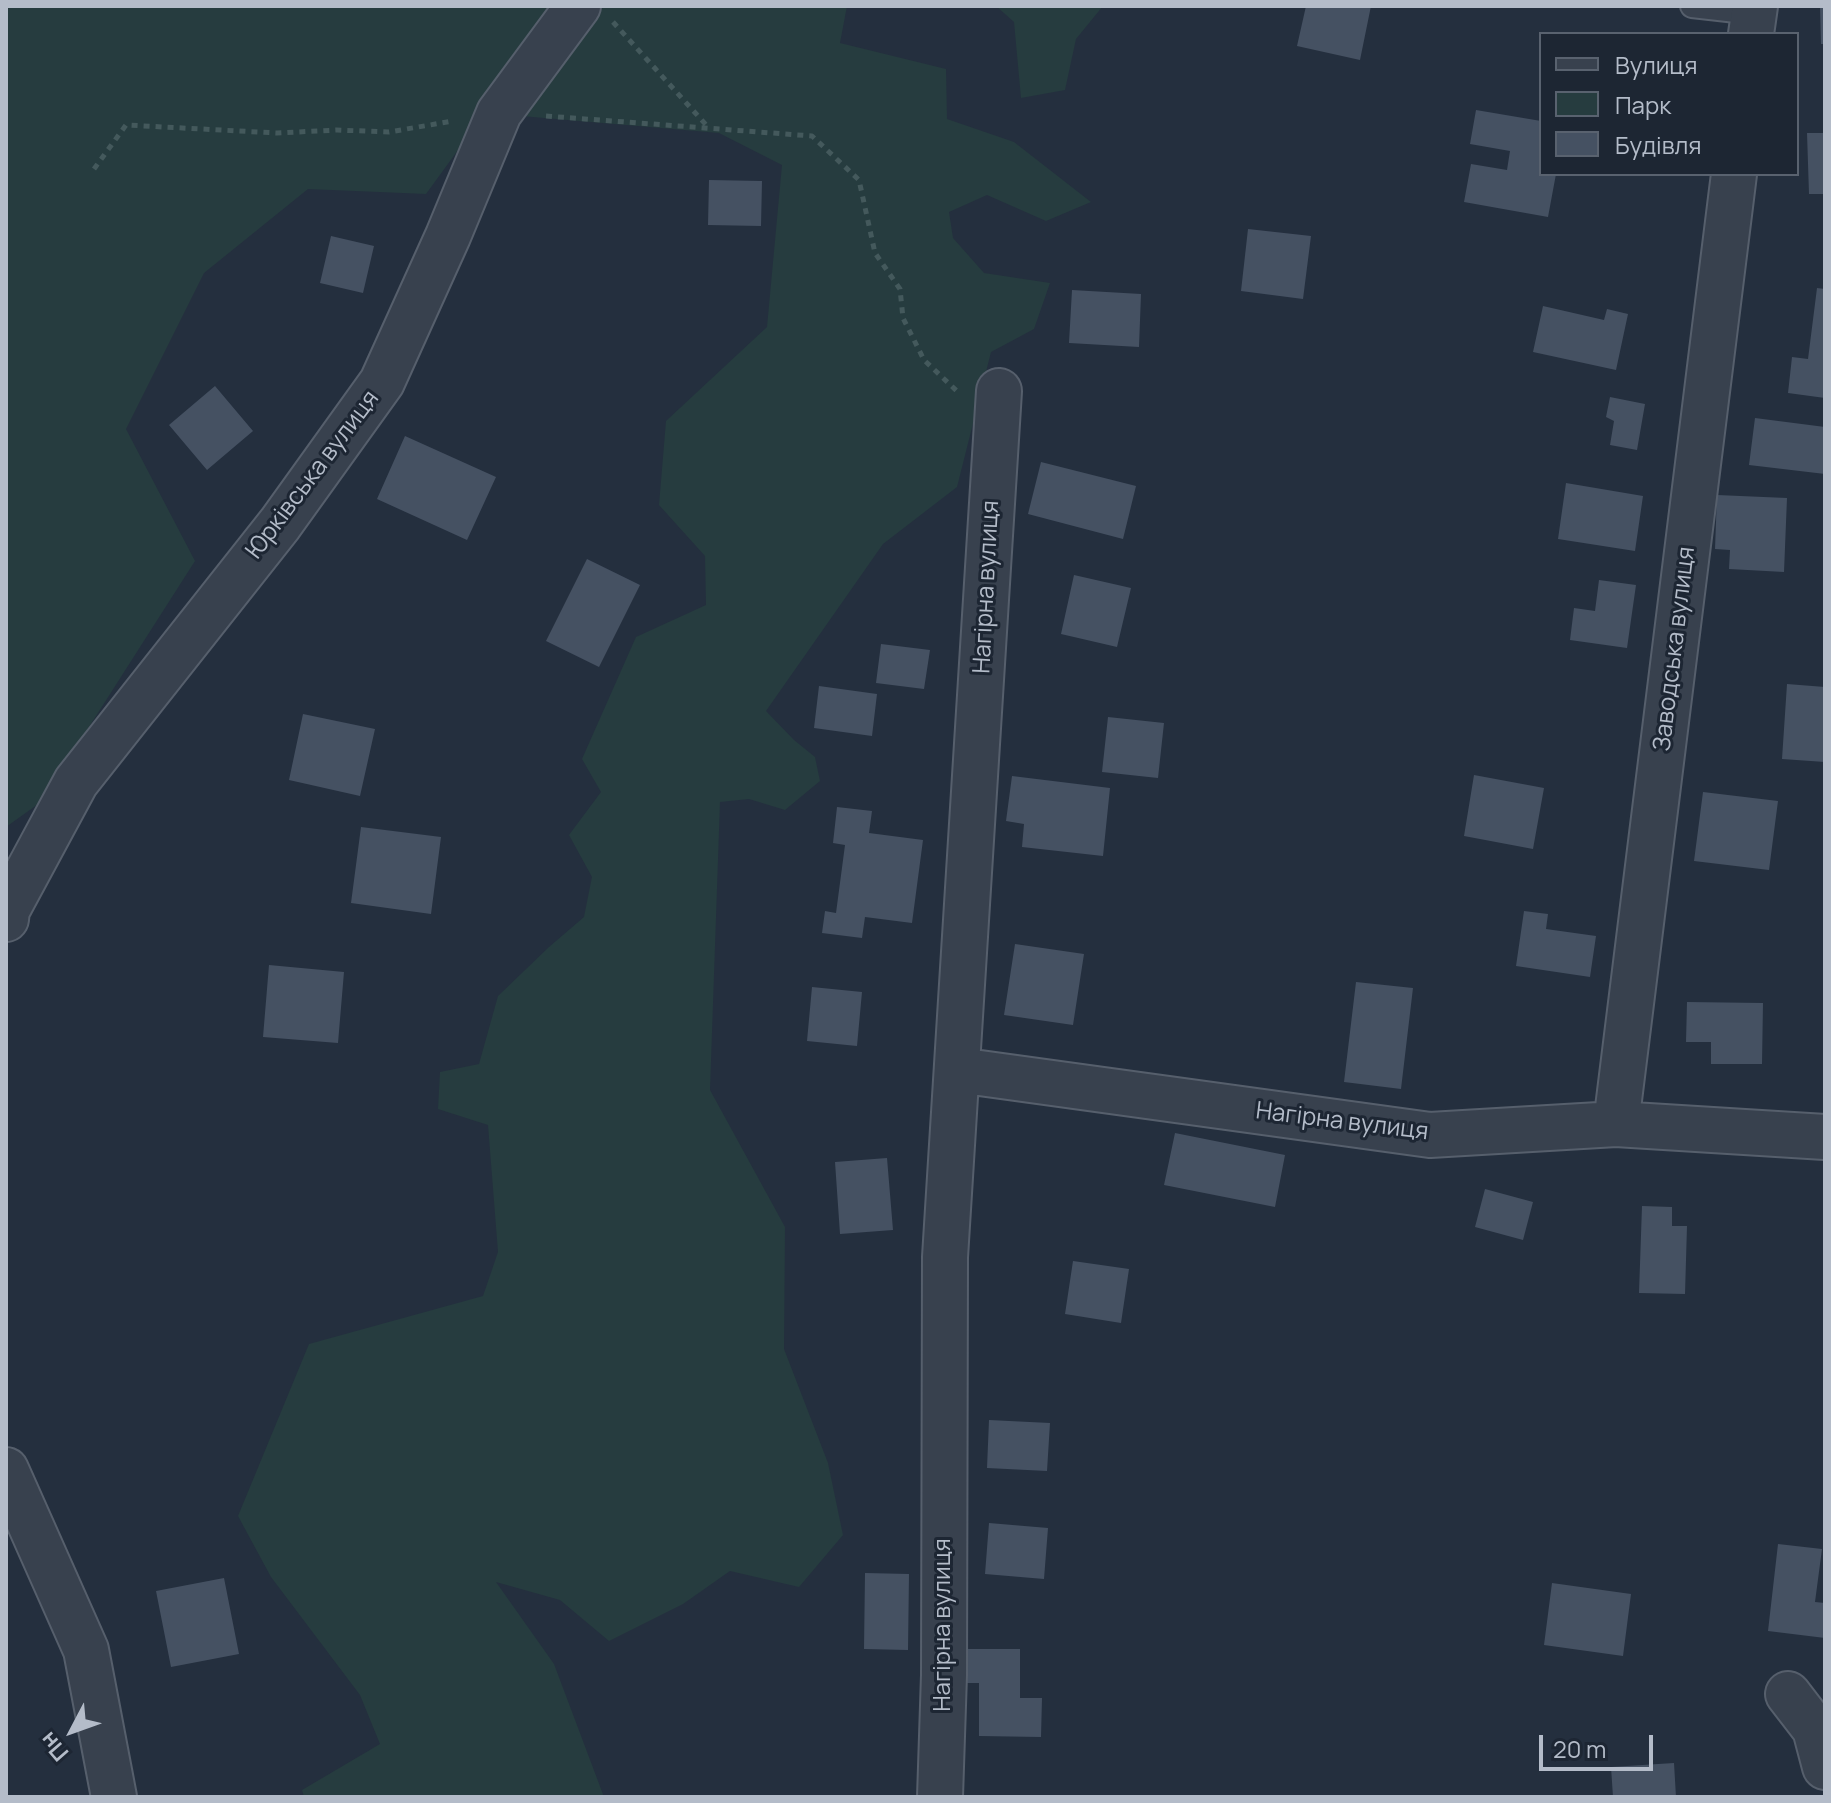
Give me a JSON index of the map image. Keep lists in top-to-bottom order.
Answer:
{
  "streets": {
    "street": ["Юрківська вулиця", "Нагірна вулиця", "Заводська вулиця"]
  },
  "crossings": [
    ["Нагірна вулиця", "Заводська вулиця"]
  ],
  "legend": ["Вулиця", "Парк", "Будівля"],
  "scale_bar": "20 m",
  "north": "bottom left"
}
